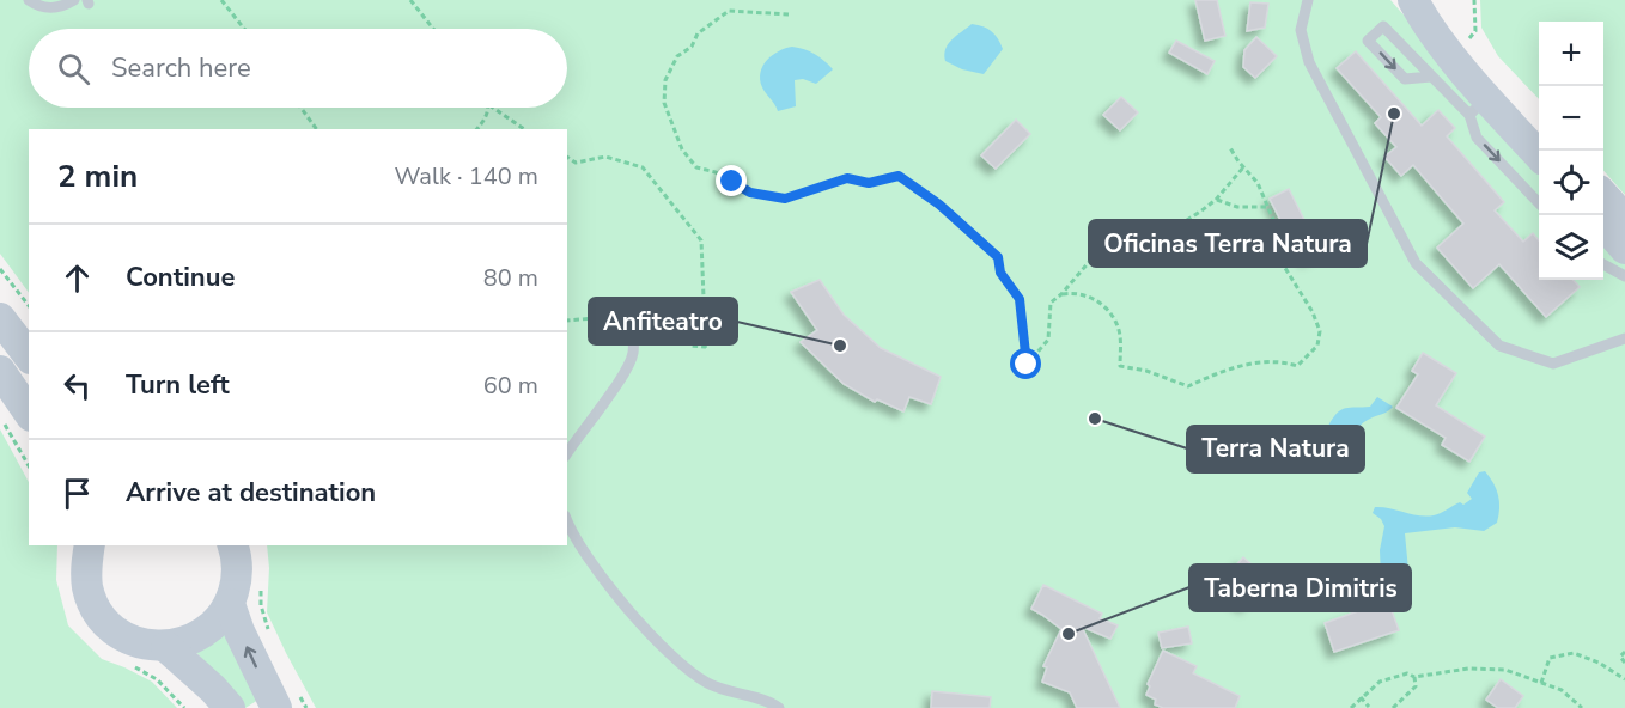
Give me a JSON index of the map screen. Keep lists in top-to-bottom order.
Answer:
{
  "places": [
    "Oficinas Terra Natura",
    "Anfiteatro",
    "Terra Natura",
    "Taberna Dimitris"
  ],
  "page": {
    "map_buttons": ["+", "−"],
    "search": "Search here",
    "heading": ["2 min", "Walk · 140 m"],
    "list": [
      ["Continue", "80 m"],
      ["Turn left", "60 m"],
      "Arrive at destination"
    ]
  }
}
